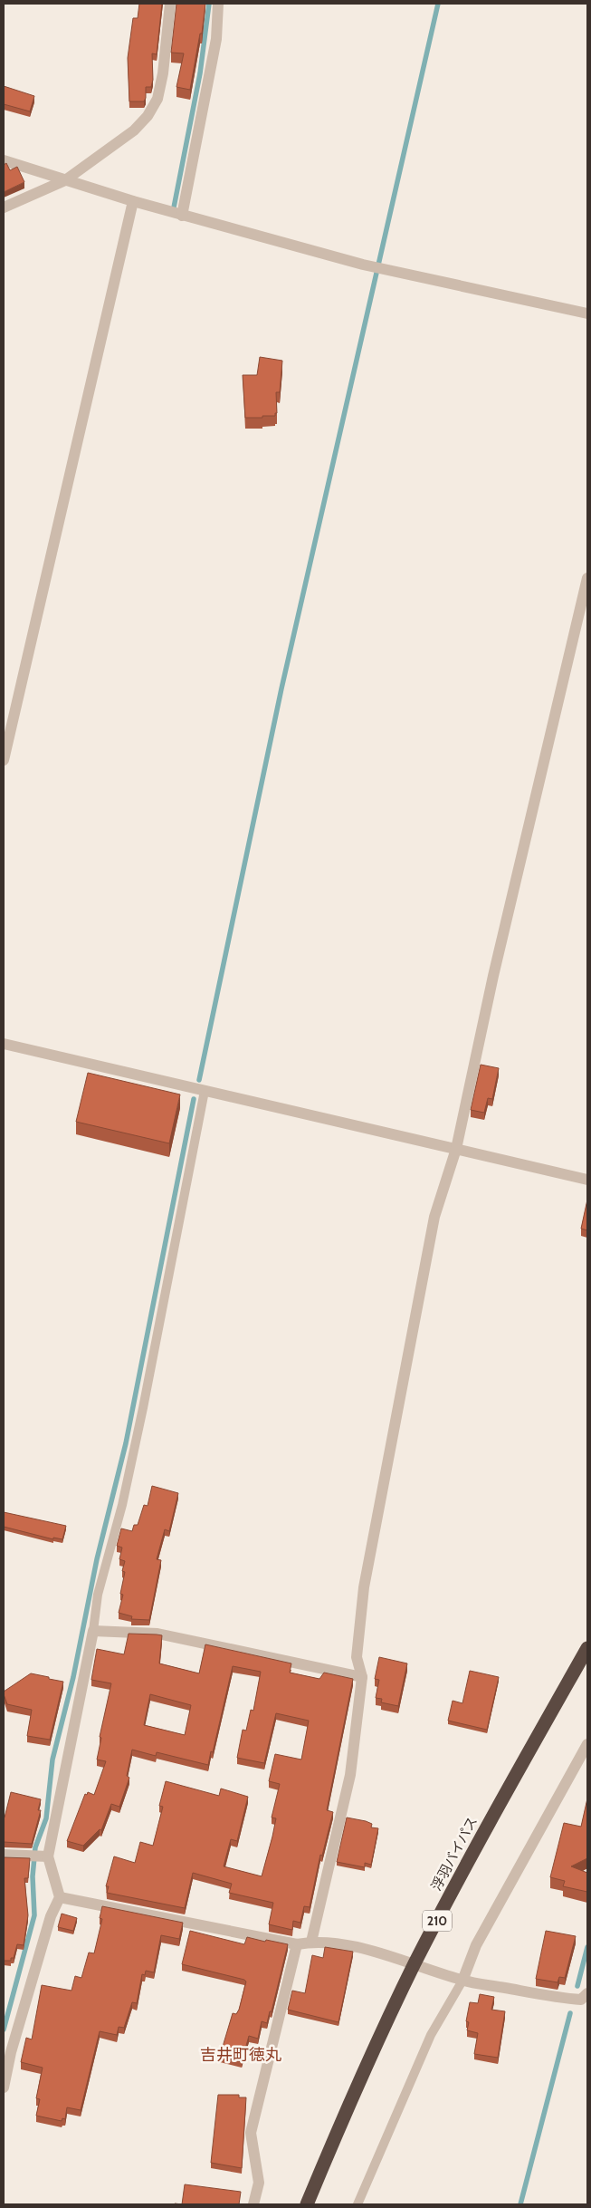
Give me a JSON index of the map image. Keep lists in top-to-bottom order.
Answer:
{
  "streets": {
    "highway": ["浮羽バイパス", "210"]
  },
  "districts": ["吉井町徳丸"]
}
